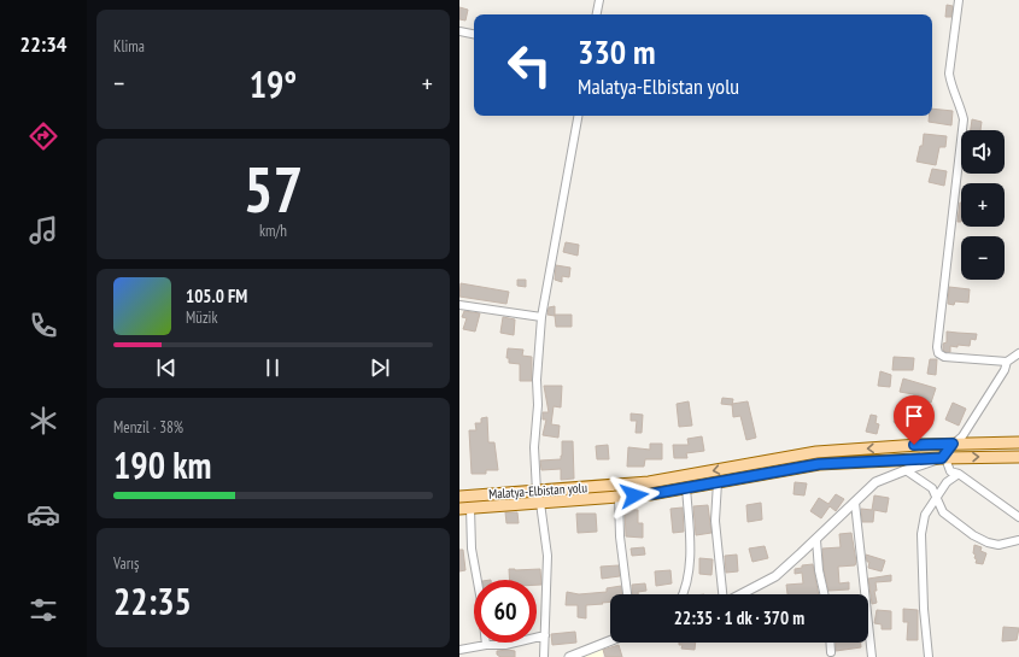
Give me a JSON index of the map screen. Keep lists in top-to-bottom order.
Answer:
{
  "streets": {
    "main road": ["Malatya-Elbistan yolu"]
  },
  "page": {
    "tabs": "22:34",
    "tile": [
      "Klima",
      ["57", "km/h"],
      ["Menzil · 38%", "190 km"],
      ["Varış", "22:35"]
    ],
    "turn": ["330 m", "Malatya-Elbistan yolu"],
    "heat": ["−", "19°", "+"],
    "map_buttons": ["+", "−"],
    "song": ["105.0 FM", "Müzik"],
    "limit": "60",
    "trip": "22:35 · 1 dk · 370 m"
  }
}
